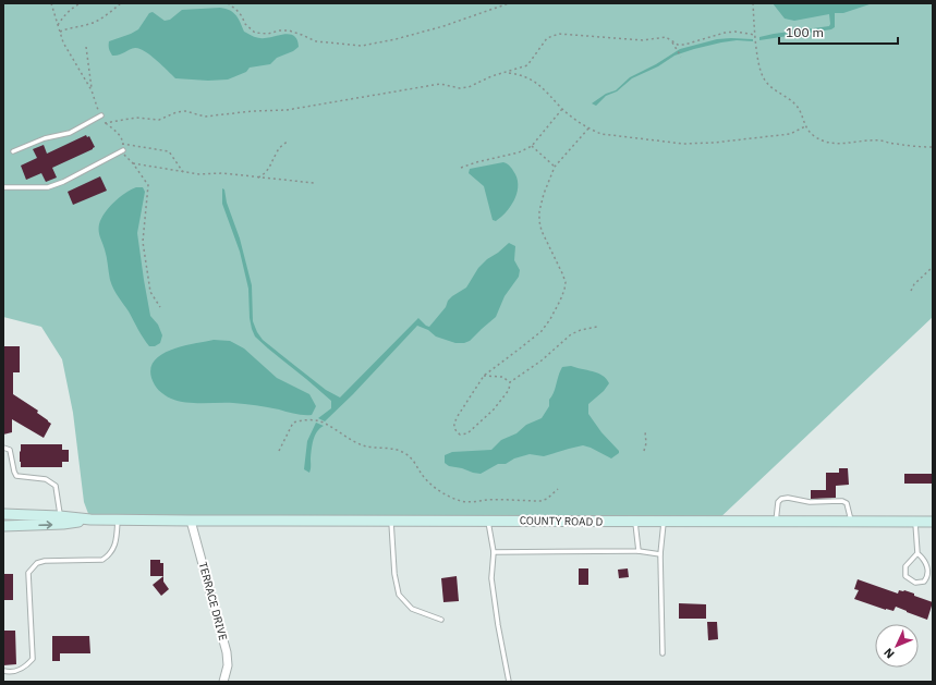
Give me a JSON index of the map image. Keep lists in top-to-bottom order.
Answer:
{
  "streets": {
    "main road": ["COUNTY ROAD D"],
    "street": ["TERRACE DRIVE"]
  },
  "crossings": [
    ["COUNTY ROAD D", "TERRACE DRIVE"]
  ],
  "scale_bar": "100 m",
  "north": "bottom left"
}
